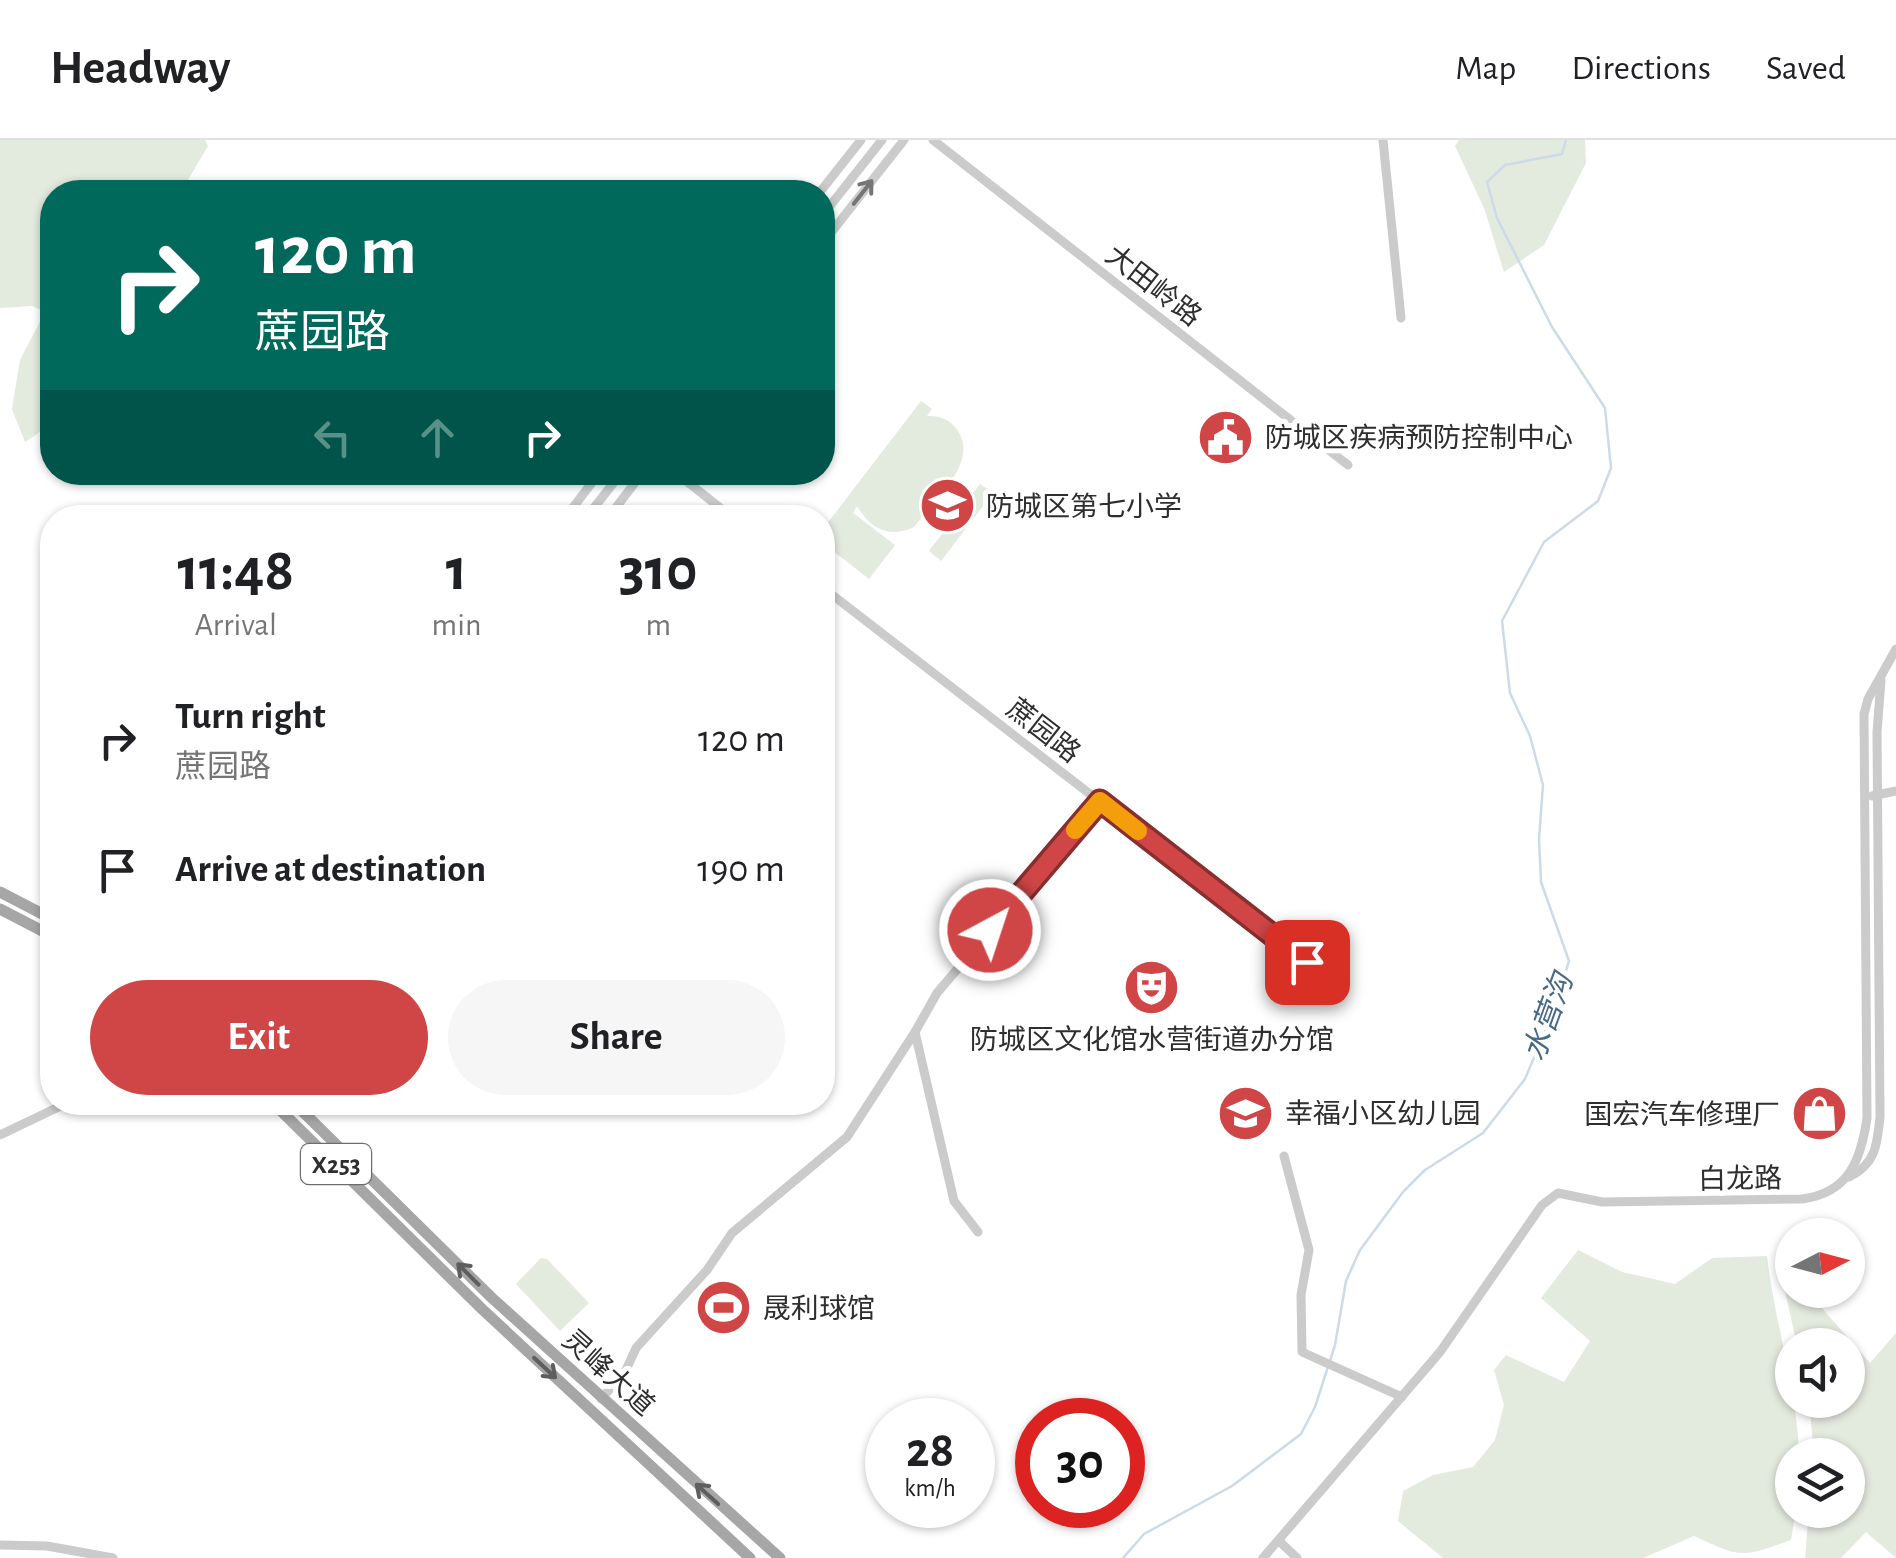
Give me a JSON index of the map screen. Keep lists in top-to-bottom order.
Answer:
{
  "streets": {
    "main road": ["X253", "灵峰大道"],
    "street": ["大田岭路", "蔗园路", "白龙路"]
  },
  "water": ["水营沟"],
  "places": {
    "public building": ["防城区疾病预防控制中心"],
    "school or university": ["防城区第七小学", "幸福小区幼儿园"],
    "theatre": ["防城区文化馆水营街道办分馆"],
    "shop": ["国宏汽车修理厂"],
    "sports": ["晟利球馆"]
  },
  "north": "right",
  "page": {
    "header": "Headway",
    "nav": ["Map", "Directions", "Saved"],
    "turn": ["120 m", "蔗园路"],
    "eta": [
      "11:48",
      "Arrival",
      "1",
      "min",
      "310",
      "m"
    ],
    "list": [
      {
        "name": "Turn right",
        "note": "蔗园路",
        "value": "120 m"
      },
      {
        "name": "Arrive at destination",
        "value": "190 m"
      }
    ],
    "buttons": ["Exit", "Share"],
    "speed": "28 km/h",
    "limit": "30"
  }
}
